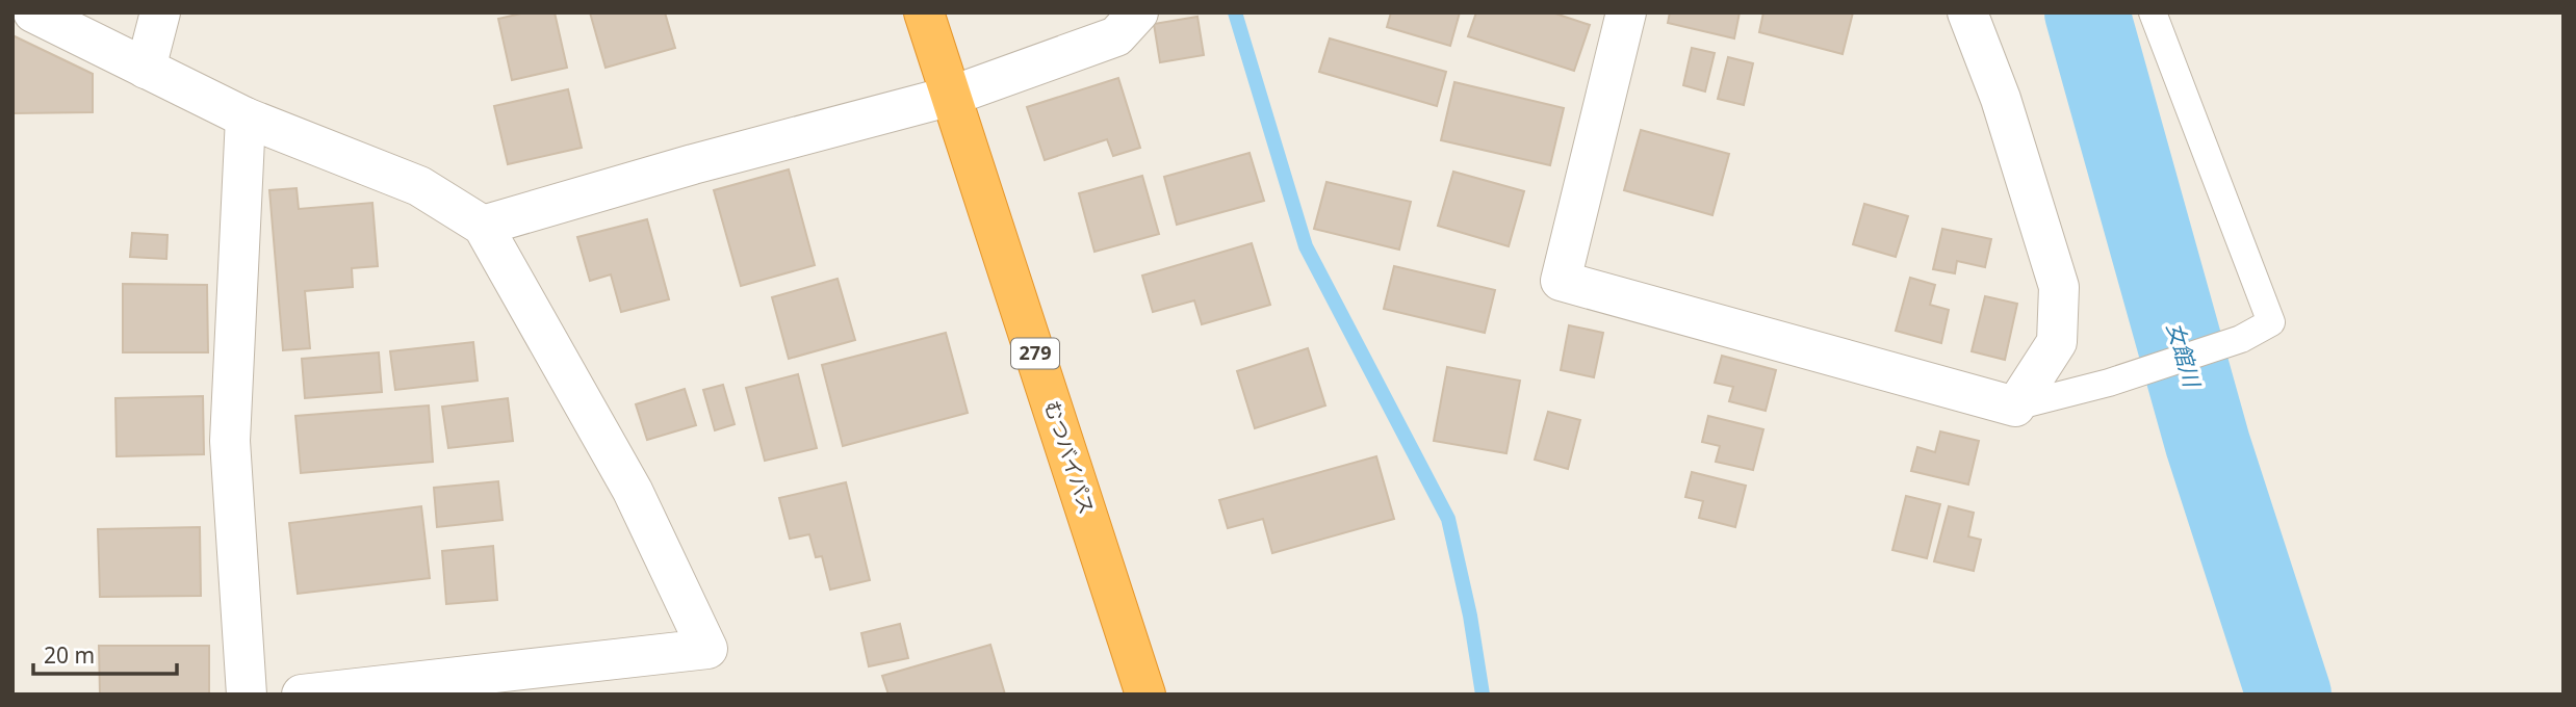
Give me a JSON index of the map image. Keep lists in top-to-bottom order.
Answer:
{
  "streets": {
    "highway": ["279", "むつバイパス"]
  },
  "water": ["女館川"],
  "scale_bar": "20 m"
}
